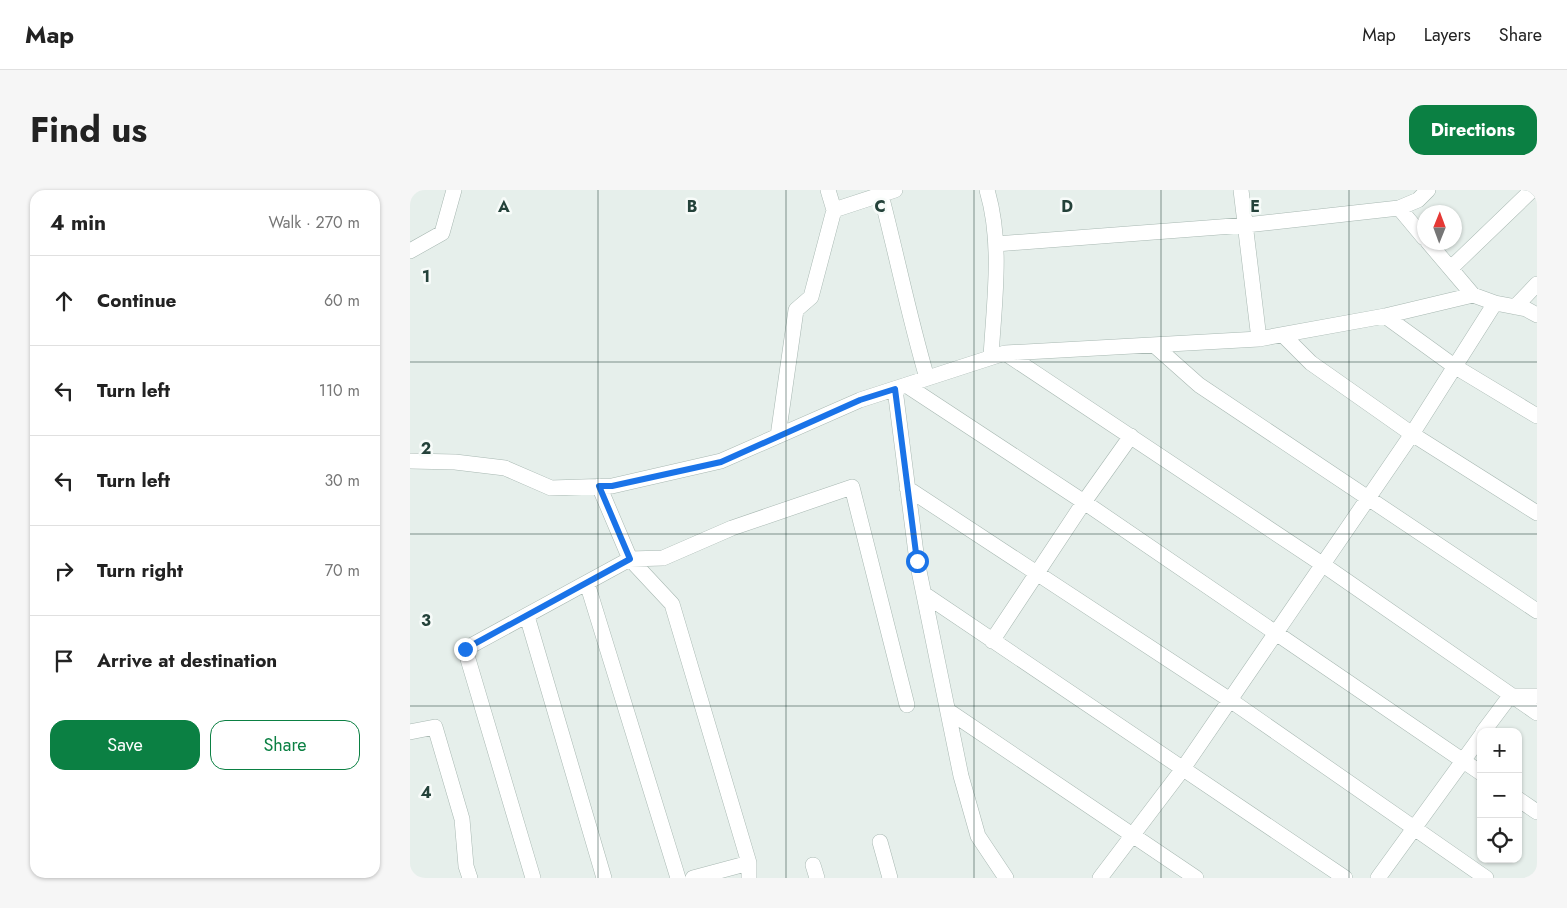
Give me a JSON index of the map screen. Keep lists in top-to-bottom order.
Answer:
{
  "north": "top",
  "page": {
    "header": "Map",
    "nav": ["Map", "Layers", "Share"],
    "title": "Find us",
    "buttons": [
      "Directions",
      ["Save", "Share"]
    ],
    "heading": ["4 min", "Walk · 270 m"],
    "list": [
      ["Continue", "60 m"],
      ["Turn left", "110 m"],
      ["Turn left", "30 m"],
      ["Turn right", "70 m"],
      "Arrive at destination"
    ],
    "map_buttons": ["+", "−"]
  },
  "grid": {
    "columns": [
      "A",
      "B",
      "C",
      "D",
      "E"
    ],
    "rows": [
      "1",
      "2",
      "3",
      "4"
    ]
  }
}
